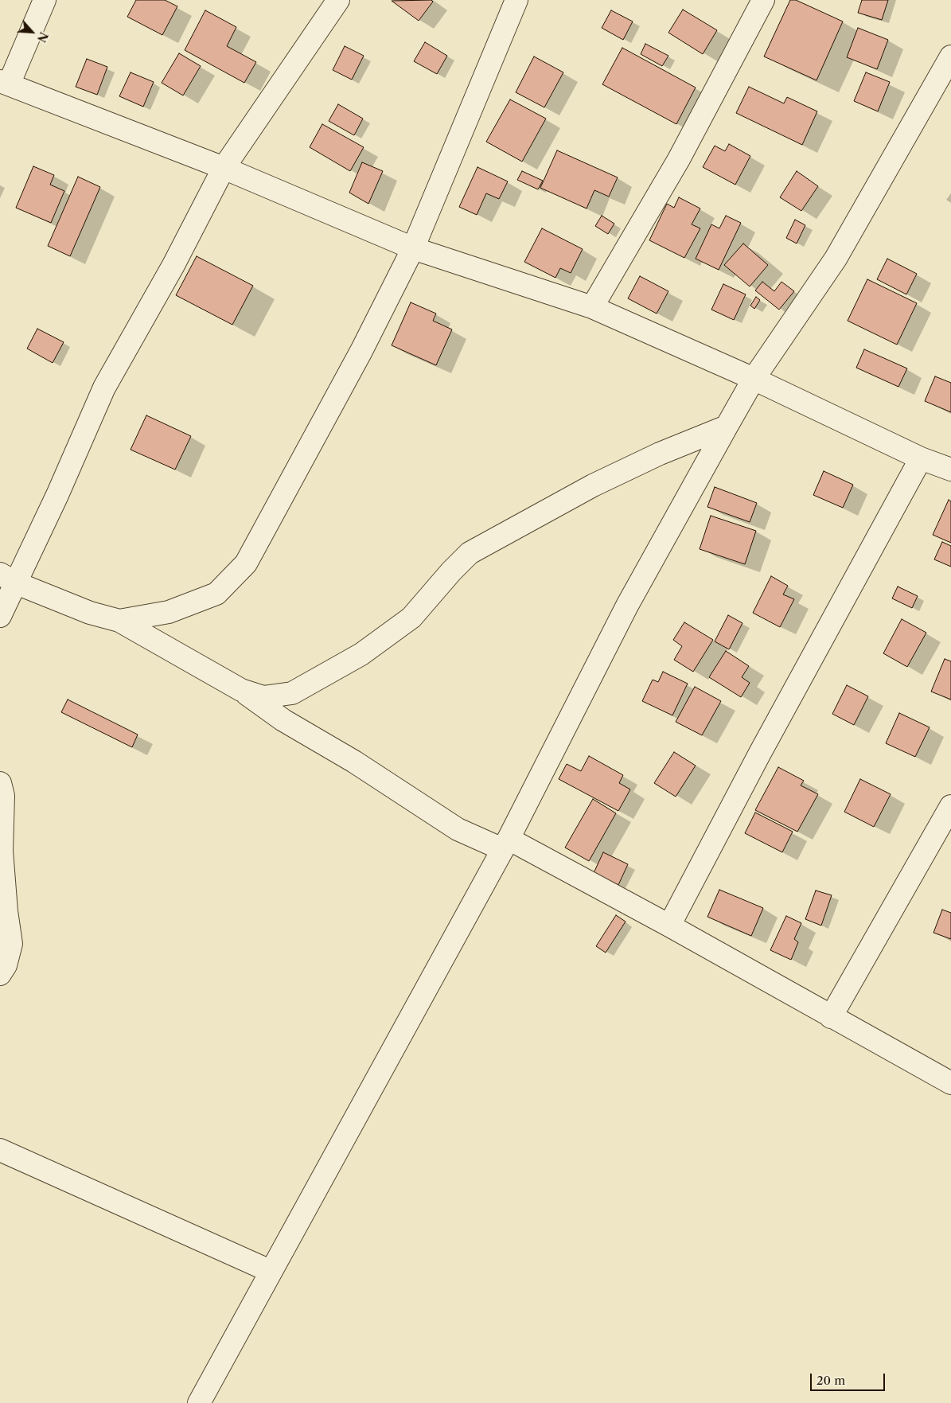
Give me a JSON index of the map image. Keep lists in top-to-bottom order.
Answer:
{
  "scale_bar": "20 m",
  "north": "bottom right"
}
